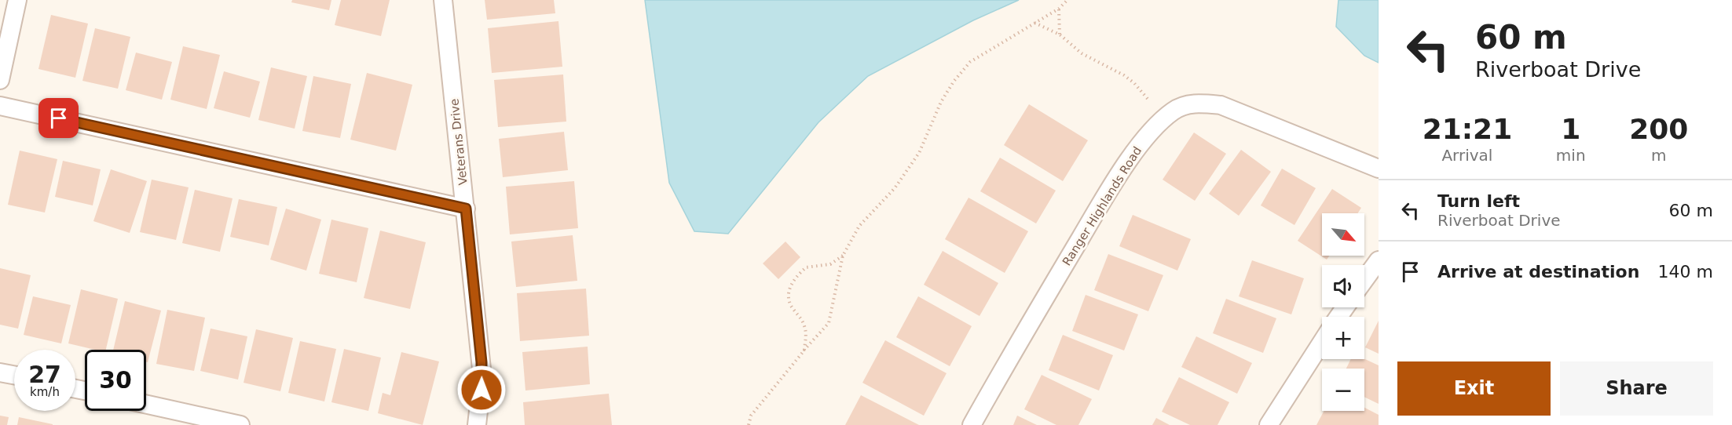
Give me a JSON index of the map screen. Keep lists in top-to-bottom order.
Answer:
{
  "streets": {
    "street": ["Veterans Drive", "Ranger Highlands Road"]
  },
  "north": "bottom right",
  "page": {
    "turn": ["60 m", "Riverboat Drive"],
    "eta": [
      "21:21",
      "Arrival",
      "1",
      "min",
      "200",
      "m"
    ],
    "list": [
      {
        "name": "Turn left",
        "note": "Riverboat Drive",
        "value": "60 m"
      },
      {
        "name": "Arrive at destination",
        "value": "140 m"
      }
    ],
    "map_buttons": ["+", "−"],
    "speed": "27 km/h",
    "limit": "30",
    "buttons": ["Exit", "Share"]
  }
}
